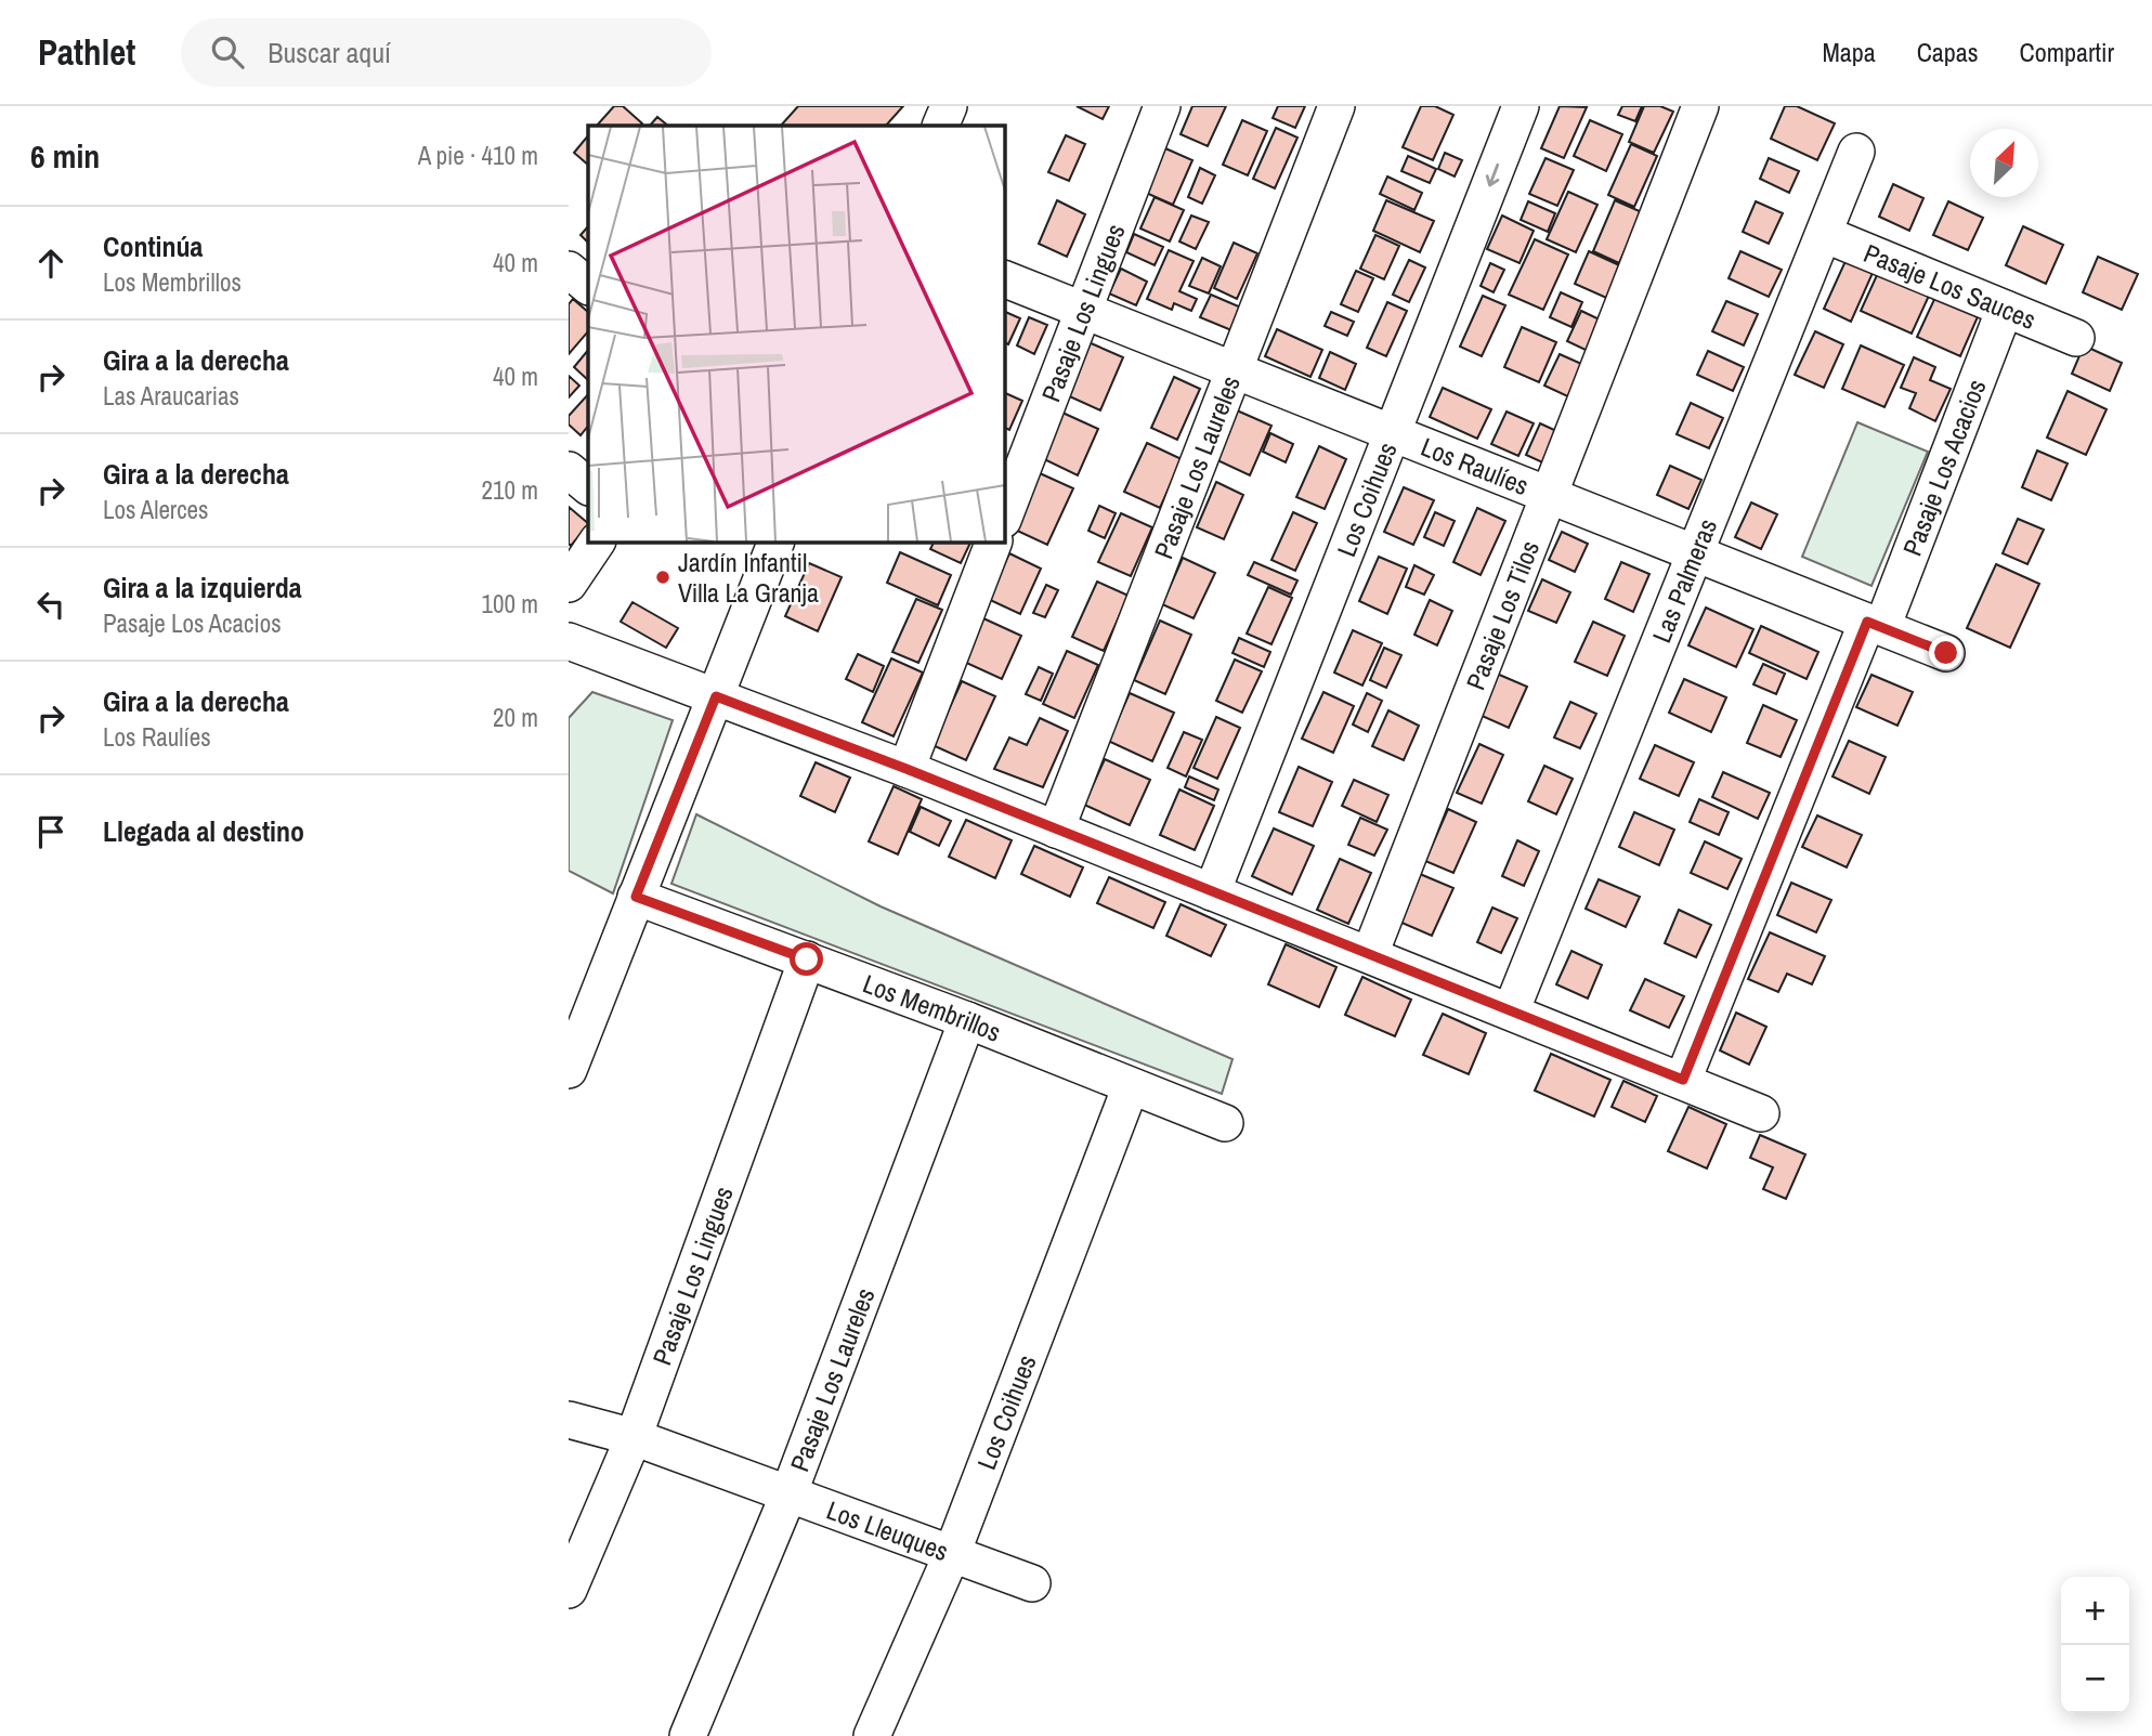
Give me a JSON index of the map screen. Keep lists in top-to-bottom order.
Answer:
{
  "streets": {
    "street": [
      "Pasaje Los Sauces",
      "Pasaje Los Lingues",
      "Los Raulíes",
      "Pasaje Los Laureles",
      "Pasaje Los Acacios",
      "Los Coihues",
      "Las Palmeras",
      "Pasaje Los Tilos",
      "Los Membrillos",
      "Los Lleuques"
    ]
  },
  "crossings": [
    ["Pasaje Los Sauces", "Pasaje Los Acacios"],
    ["Pasaje Los Sauces", "Las Palmeras"],
    ["Pasaje Los Lingues", "Los Raulíes"],
    ["Pasaje Los Lingues", "Los Membrillos"],
    ["Pasaje Los Lingues", "Los Lleuques"],
    ["Los Raulíes", "Pasaje Los Laureles"],
    ["Los Raulíes", "Pasaje Los Acacios"],
    ["Los Raulíes", "Los Coihues"],
    ["Los Raulíes", "Las Palmeras"],
    ["Los Raulíes", "Pasaje Los Tilos"],
    ["Pasaje Los Laureles", "Los Membrillos"],
    ["Pasaje Los Laureles", "Los Lleuques"],
    ["Los Coihues", "Los Membrillos"],
    ["Los Coihues", "Los Lleuques"]
  ],
  "places": ["Jardín Infantil Villa La Granja"],
  "north": "top right",
  "page": {
    "header": "Pathlet",
    "search": "Buscar aquí",
    "nav": ["Mapa", "Capas", "Compartir"],
    "heading": ["6 min", "A pie · 410 m"],
    "list": [
      ["Continúa", "Los Membrillos", "40 m"],
      ["Gira a la derecha", "Las Araucarias", "40 m"],
      ["Gira a la derecha", "Los Alerces", "210 m"],
      ["Gira a la izquierda", "Pasaje Los Acacios", "100 m"],
      ["Gira a la derecha", "Los Raulíes", "20 m"],
      "Llegada al destino"
    ],
    "map_buttons": ["+", "−"]
  }
}
